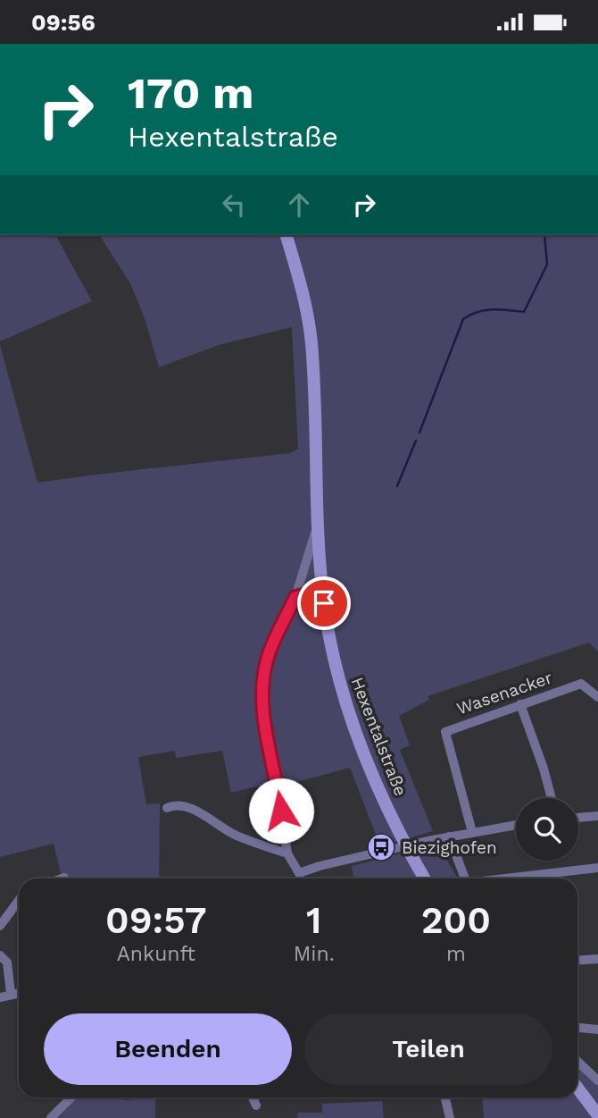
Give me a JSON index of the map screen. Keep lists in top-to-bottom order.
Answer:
{
  "streets": {
    "main road": ["Hexentalstraße"],
    "street": ["Wasenacker"]
  },
  "places": {
    "bus stop": ["Biezighofen"]
  },
  "page": {
    "status": "09:56",
    "turn": ["170 m", "Hexentalstraße"],
    "eta": [
      "09:57",
      "Ankunft",
      "1",
      "Min.",
      "200",
      "m"
    ],
    "buttons": ["Beenden", "Teilen"]
  }
}
